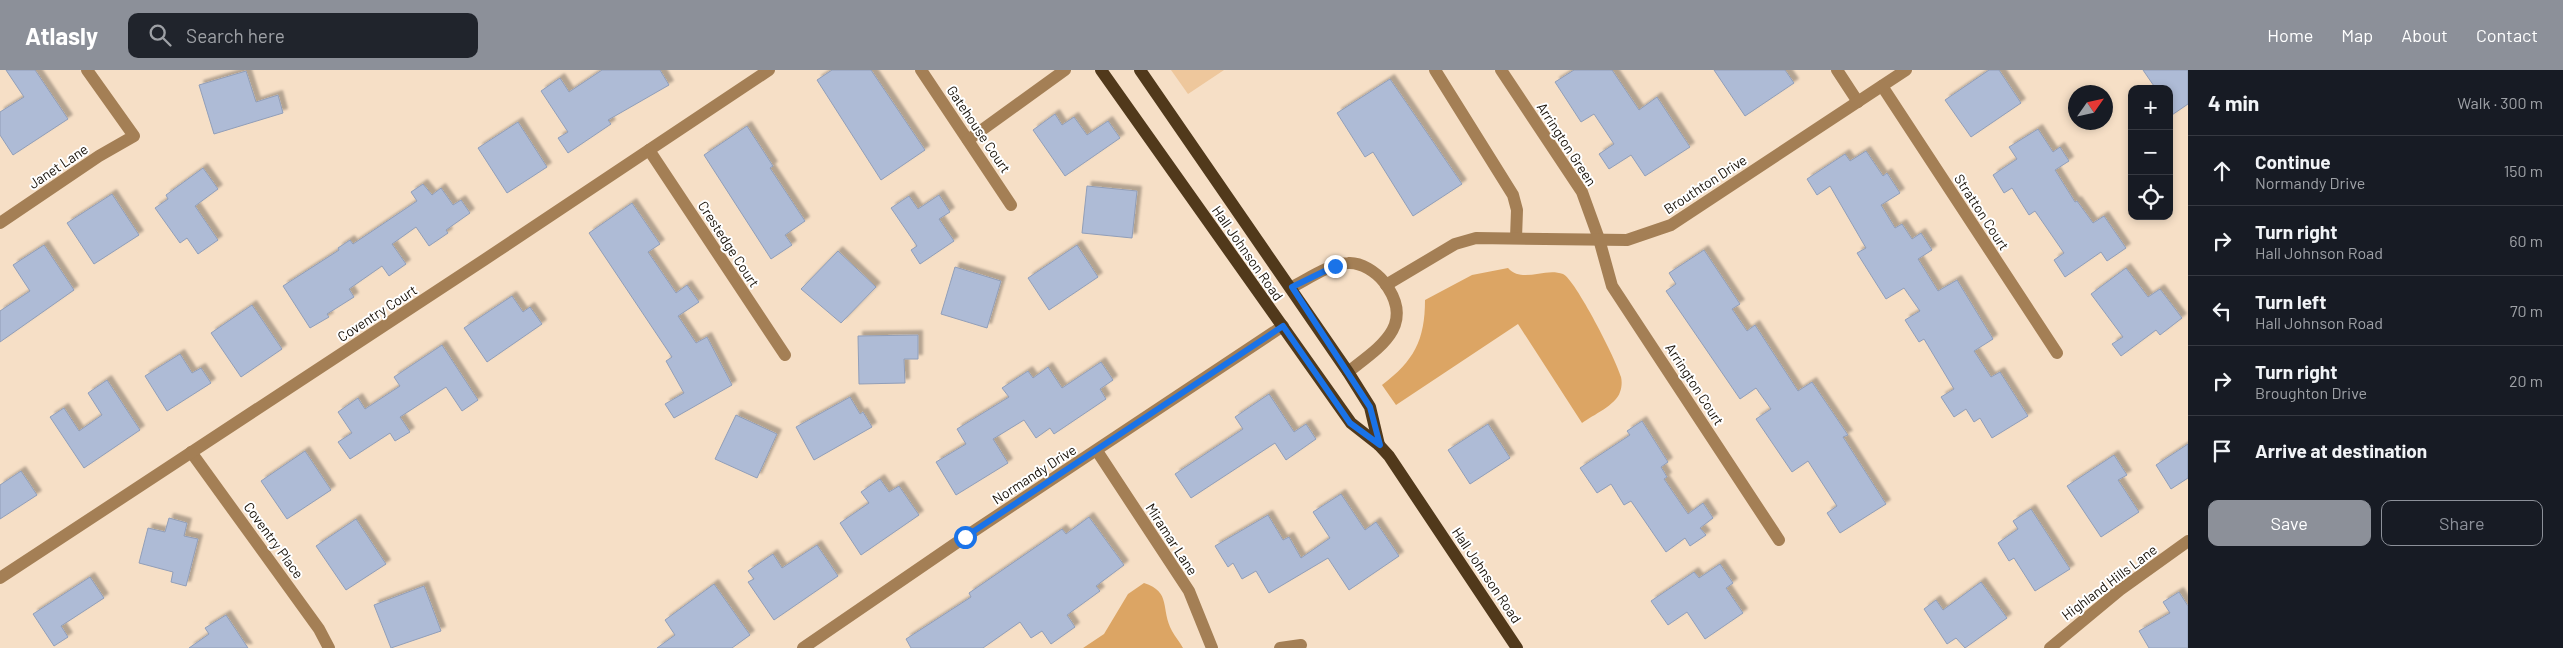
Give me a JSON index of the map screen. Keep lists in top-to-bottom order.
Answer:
{
  "streets": {
    "main road": ["Hall Johnson Road"],
    "street": [
      "Gatehouse Court",
      "Arrington Green",
      "Janet Lane",
      "Brouthton Drive",
      "Stratton Court",
      "Crestedge Court",
      "Coventry Court",
      "Arrington Court",
      "Normandy Drive",
      "Miramar Lane",
      "Coventry Place",
      "Highland Hills Lane"
    ]
  },
  "crossings": [
    ["Arrington Green", "Brouthton Drive"],
    ["Arrington Green", "Arrington Court"],
    ["Brouthton Drive", "Stratton Court"],
    ["Brouthton Drive", "Arrington Court"],
    ["Crestedge Court", "Coventry Court"],
    ["Hall Johnson Road", "Normandy Drive"],
    ["Coventry Court", "Coventry Place"],
    ["Normandy Drive", "Miramar Lane"]
  ],
  "north": "top right",
  "page": {
    "header": "Atlasly",
    "search": "Search here",
    "nav": [
      "Home",
      "Map",
      "About",
      "Contact"
    ],
    "heading": ["4 min", "Walk · 300 m"],
    "map_buttons": ["+", "−"],
    "list": [
      ["Continue", "Normandy Drive", "150 m"],
      ["Turn right", "Hall Johnson Road", "60 m"],
      ["Turn left", "Hall Johnson Road", "70 m"],
      ["Turn right", "Broughton Drive", "20 m"],
      "Arrive at destination"
    ],
    "buttons": ["Save", "Share"]
  }
}
